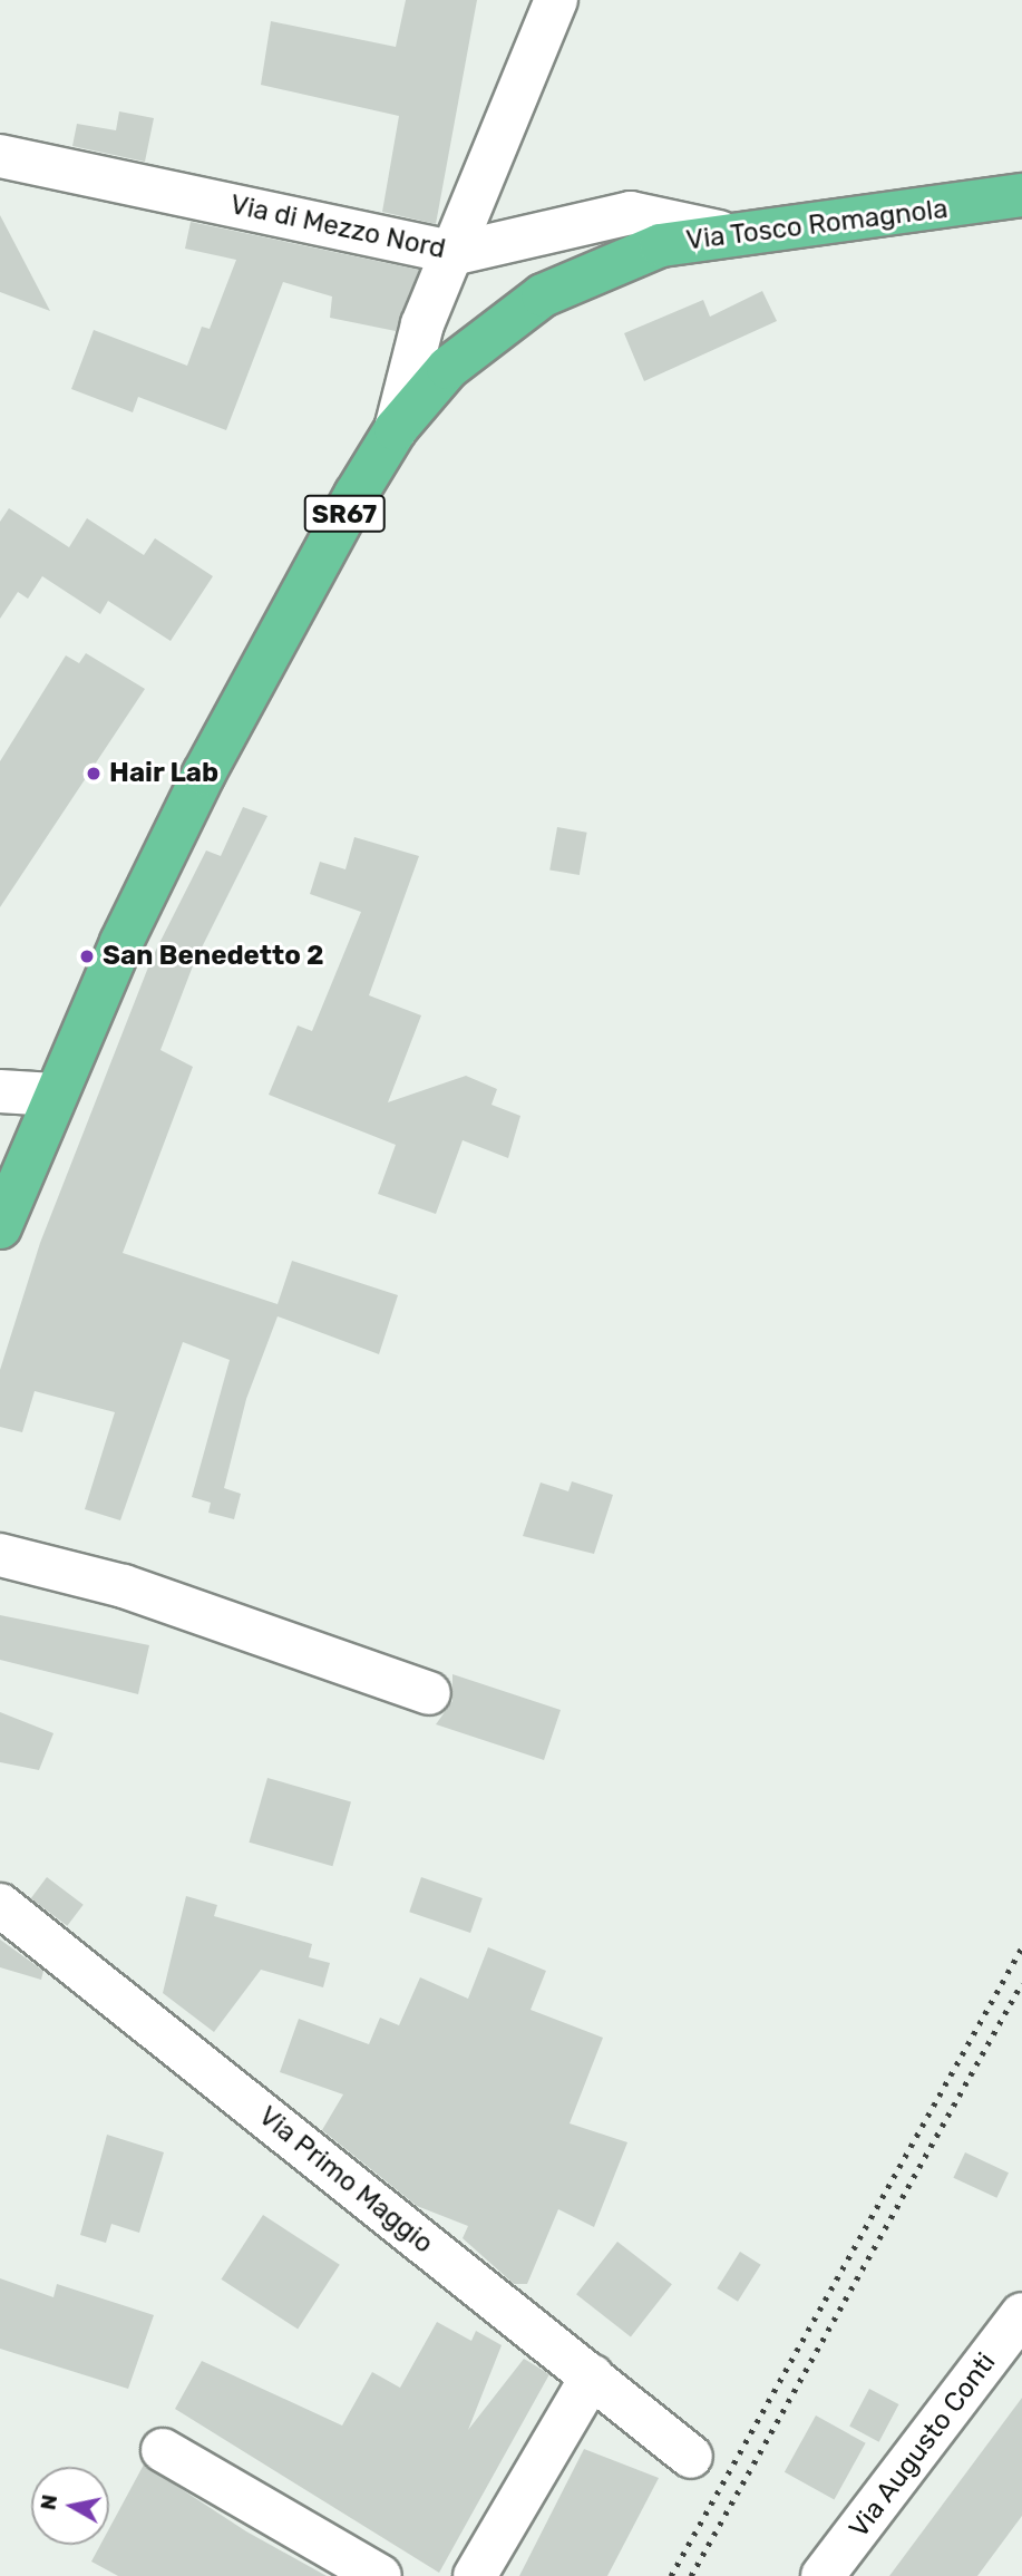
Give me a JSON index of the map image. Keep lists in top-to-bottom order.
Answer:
{
  "streets": {
    "main road": ["Via Tosco Romagnola", "SR67"],
    "street": ["Via di Mezzo Nord", "Via Primo Maggio", "Via Augusto Conti"]
  },
  "crossings": [
    ["Via Tosco Romagnola", "Via di Mezzo Nord"]
  ],
  "places": ["Hair Lab", "San Benedetto 2"],
  "north": "left"
}
